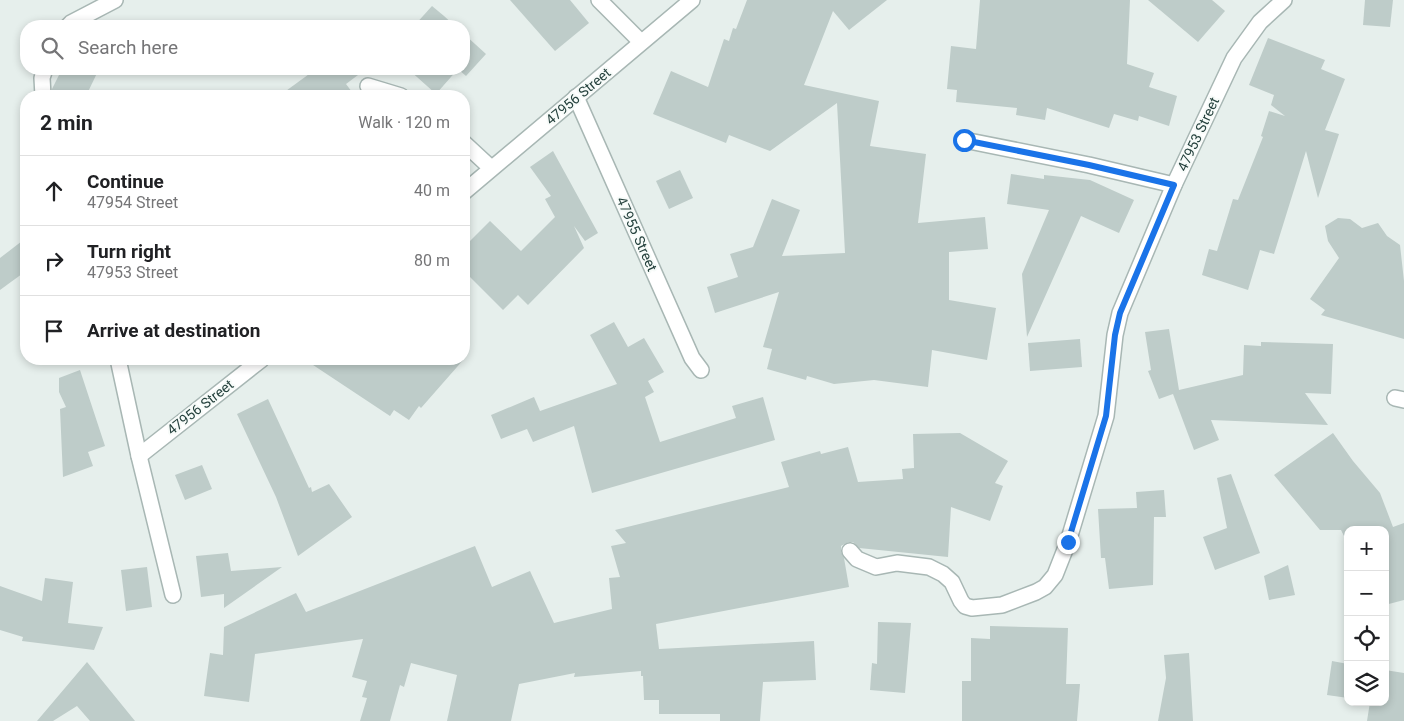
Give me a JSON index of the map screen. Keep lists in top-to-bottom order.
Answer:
{
  "streets": {
    "street": ["47956 Street", "47953 Street", "47955 Street"]
  },
  "crossings": [
    ["47956 Street", "47955 Street"]
  ],
  "page": {
    "search": "Search here",
    "heading": ["2 min", "Walk · 120 m"],
    "list": [
      ["Continue", "47954 Street", "40 m"],
      ["Turn right", "47953 Street", "80 m"],
      "Arrive at destination"
    ],
    "map_buttons": ["+", "−"]
  }
}
